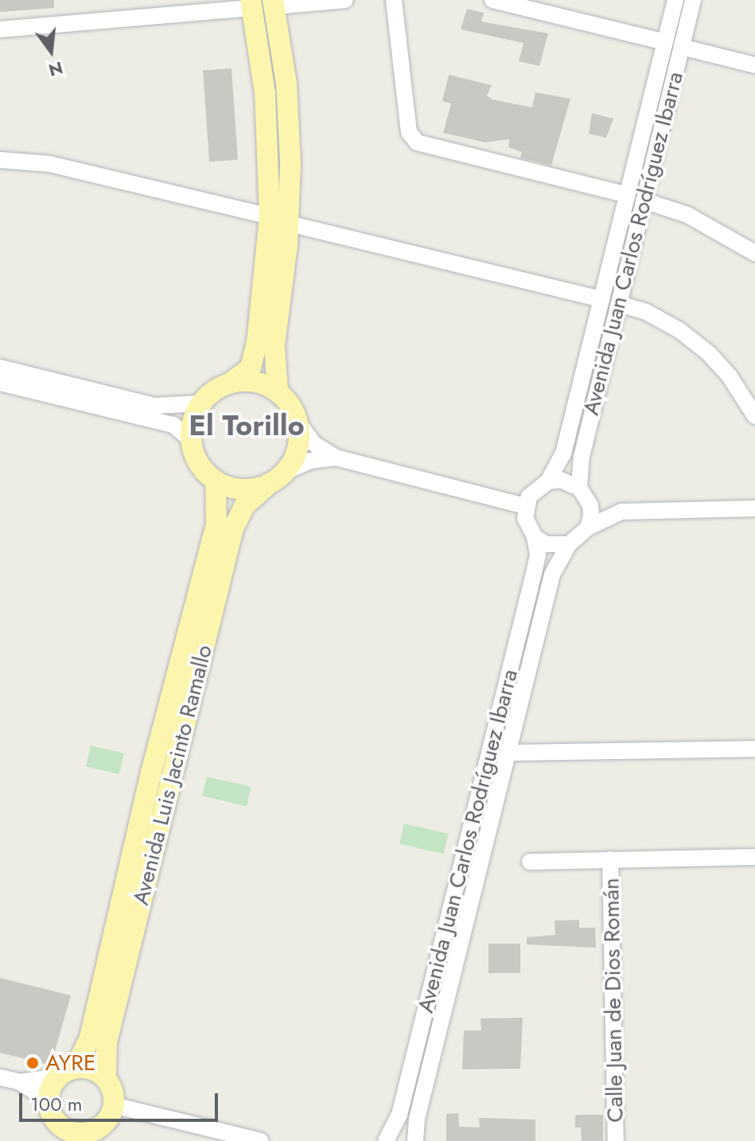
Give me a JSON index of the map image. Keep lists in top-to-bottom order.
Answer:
{
  "streets": {
    "main road": ["Avenida Luis Jacinto Ramallo"],
    "street": ["Avenida Juan Carlos Rodríguez Ibarra", "Calle Juan de Dios Román"]
  },
  "districts": ["El Torillo"],
  "places": ["AYRE"],
  "scale_bar": "100 m",
  "north": "bottom"
}
